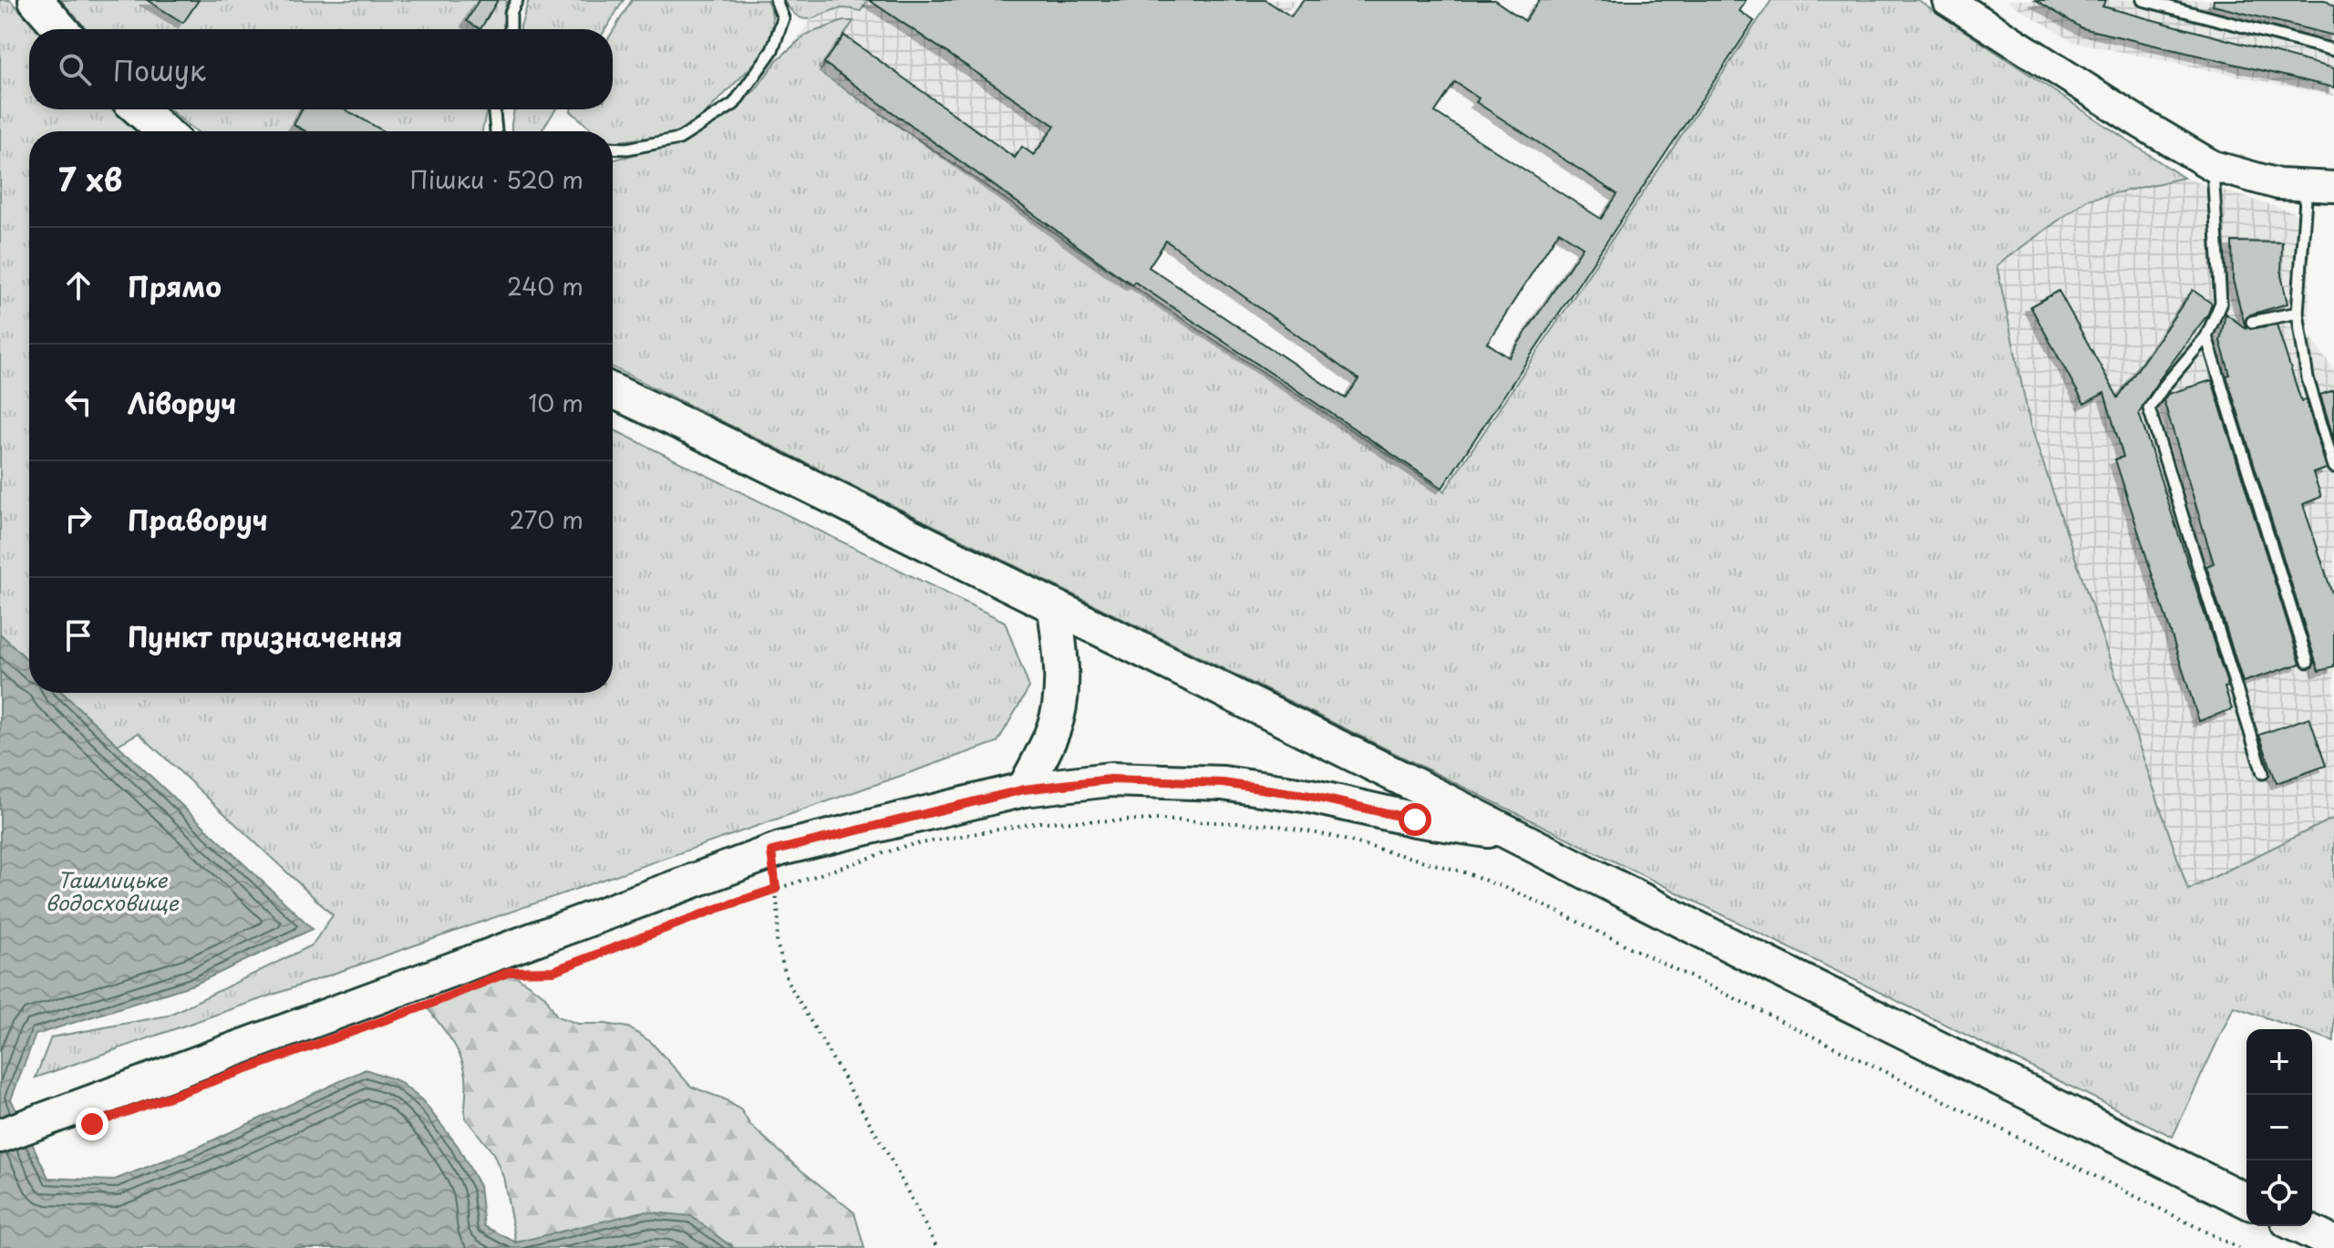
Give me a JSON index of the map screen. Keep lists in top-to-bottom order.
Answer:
{
  "water": ["Ташлицьке водосховище"],
  "page": {
    "search": "Пошук",
    "heading": ["7 хв", "Пішки · 520 m"],
    "list": [
      ["Прямо", "240 m"],
      ["Ліворуч", "10 m"],
      ["Праворуч", "270 m"],
      "Пункт призначення"
    ],
    "map_buttons": ["+", "−"]
  }
}
